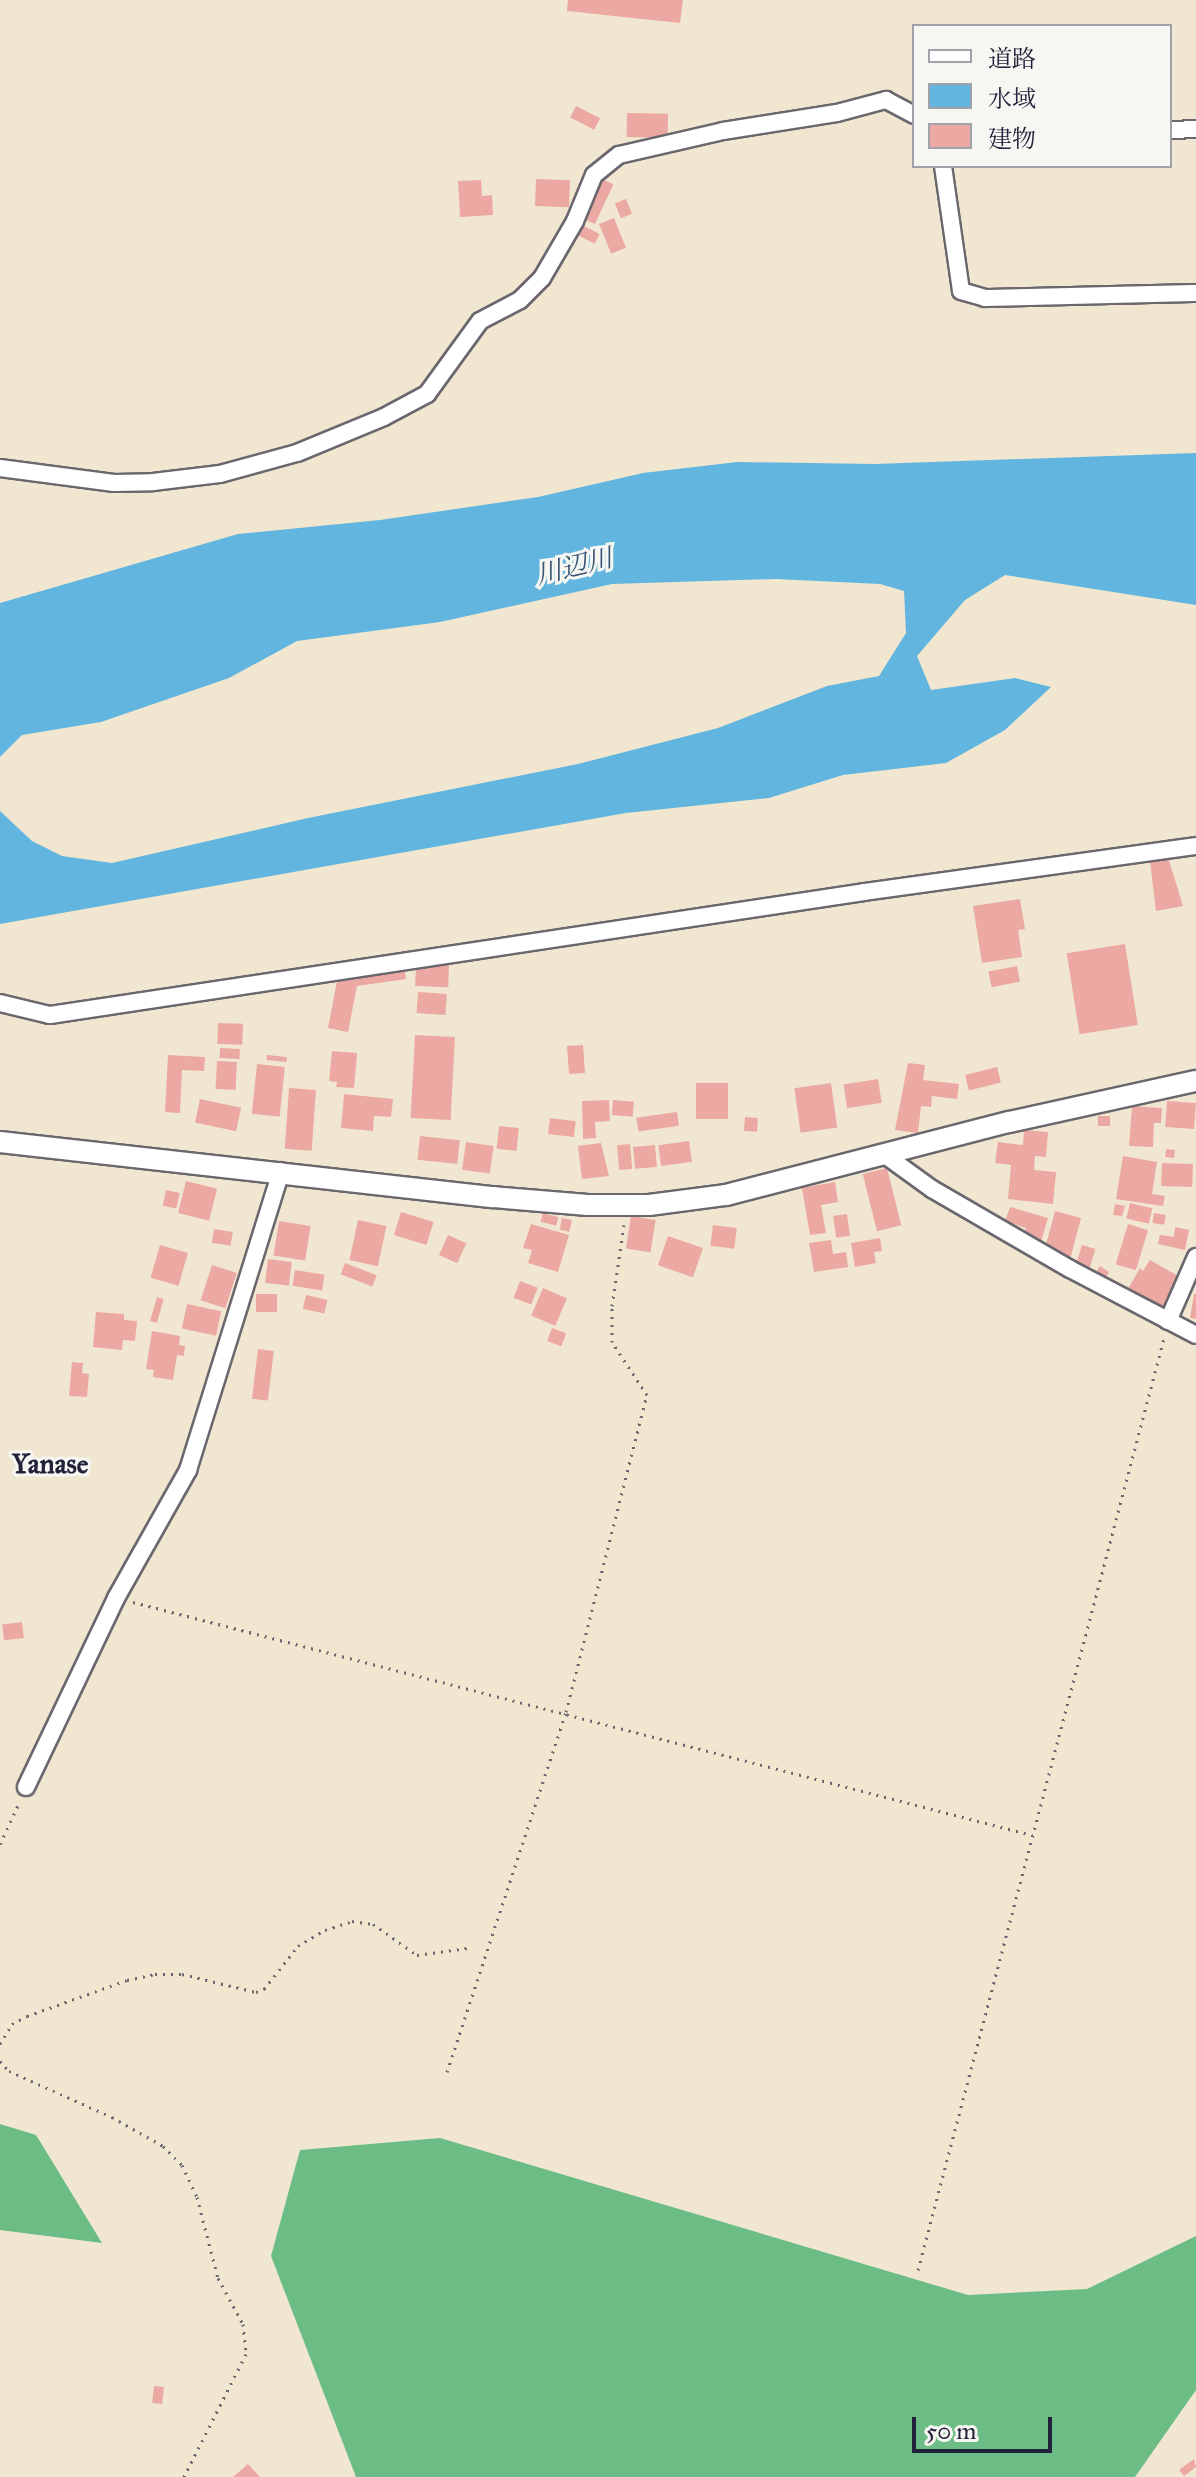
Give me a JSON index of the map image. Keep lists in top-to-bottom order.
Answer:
{
  "districts": ["Yanase"],
  "water": ["川辺川"],
  "legend": ["道路", "水域", "建物"],
  "scale_bar": "50 m"
}
